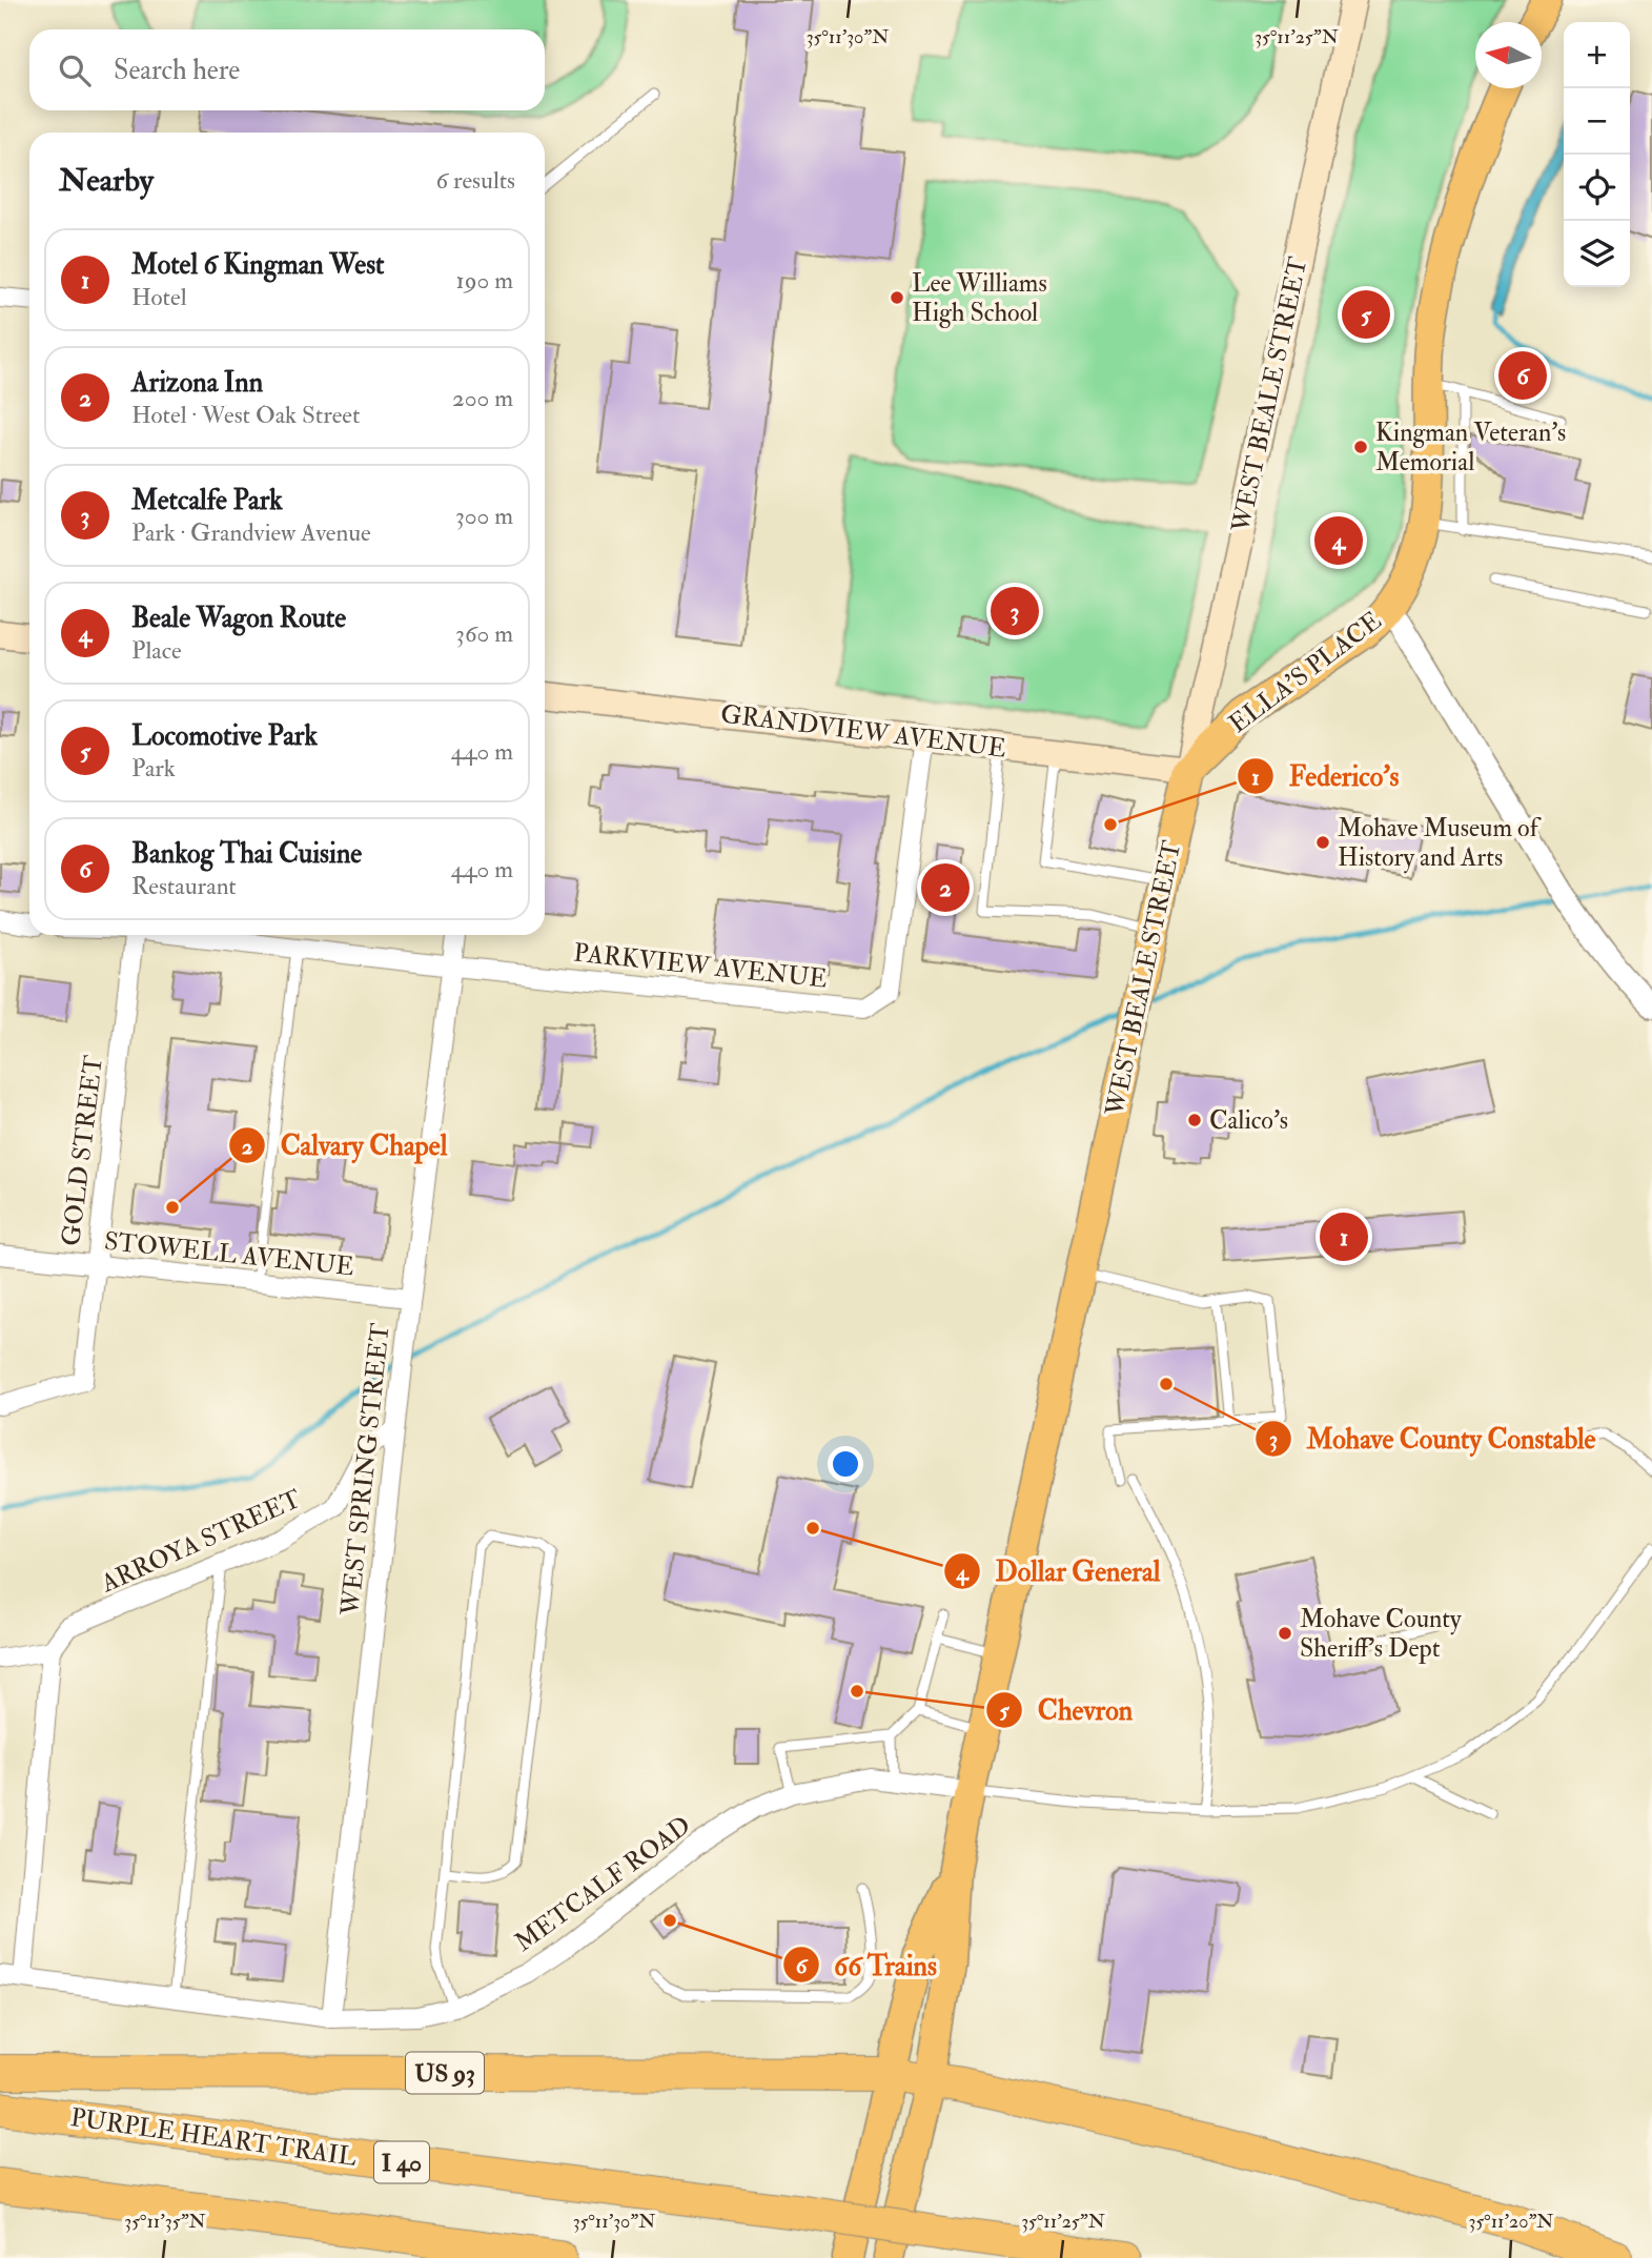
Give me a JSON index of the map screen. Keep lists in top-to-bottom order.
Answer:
{
  "streets": {
    "highway": ["US 93", "PURPLE HEART TRAIL", "I 40"],
    "main road": ["WEST BEALE STREET", "ELLA'S PLACE", "GRANDVIEW AVENUE"],
    "street": [
      "PARKVIEW AVENUE",
      "GOLD STREET",
      "STOWELL AVENUE",
      "WEST SPRING STREET",
      "ARROYA STREET",
      "METCALF ROAD"
    ]
  },
  "crossings": [
    ["WEST BEALE STREET", "ELLA'S PLACE"],
    ["WEST BEALE STREET", "GRANDVIEW AVENUE"],
    ["WEST BEALE STREET", "METCALF ROAD"],
    ["WEST BEALE STREET", "US 93"],
    ["ELLA'S PLACE", "GRANDVIEW AVENUE"],
    ["GRANDVIEW AVENUE", "PARKVIEW AVENUE"],
    ["PARKVIEW AVENUE", "WEST SPRING STREET"],
    ["GOLD STREET", "STOWELL AVENUE"],
    ["STOWELL AVENUE", "WEST SPRING STREET"],
    ["WEST SPRING STREET", "ARROYA STREET"],
    ["WEST SPRING STREET", "METCALF ROAD"]
  ],
  "places": [
    "Lee Williams High School",
    "Kingman Veteran's Memorial",
    "Federico's",
    "Mohave Museum of History and Arts",
    "Calico's",
    "Calvary Chapel",
    "Mohave County Constable",
    "Dollar General",
    "Mohave County Sheriff's Dept",
    "Chevron",
    "66 Trains"
  ],
  "north": "left",
  "page": {
    "map_buttons": ["+", "−"],
    "search": "Search here",
    "heading": ["Nearby", "6 results"],
    "list": [
      {
        "mark": "1",
        "name": "Motel 6 Kingman West",
        "note": "Hotel",
        "value": "190 m"
      },
      {
        "mark": "2",
        "name": "Arizona Inn",
        "note": "Hotel · West Oak Street",
        "value": "200 m"
      },
      {
        "mark": "3",
        "name": "Metcalfe Park",
        "note": "Park · Grandview Avenue",
        "value": "300 m"
      },
      {
        "mark": "4",
        "name": "Beale Wagon Route",
        "note": "Place",
        "value": "360 m"
      },
      {
        "mark": "5",
        "name": "Locomotive Park",
        "note": "Park",
        "value": "440 m"
      },
      {
        "mark": "6",
        "name": "Bankog Thai Cuisine",
        "note": "Restaurant",
        "value": "440 m"
      }
    ],
    "pins": [
      "5",
      "6",
      "4",
      "3",
      "2",
      "1"
    ]
  },
  "coordinates": [
    "35°11'30\"N",
    "35°11'25\"N",
    "35°11'35\"N",
    "35°11'20\"N"
  ]
}
